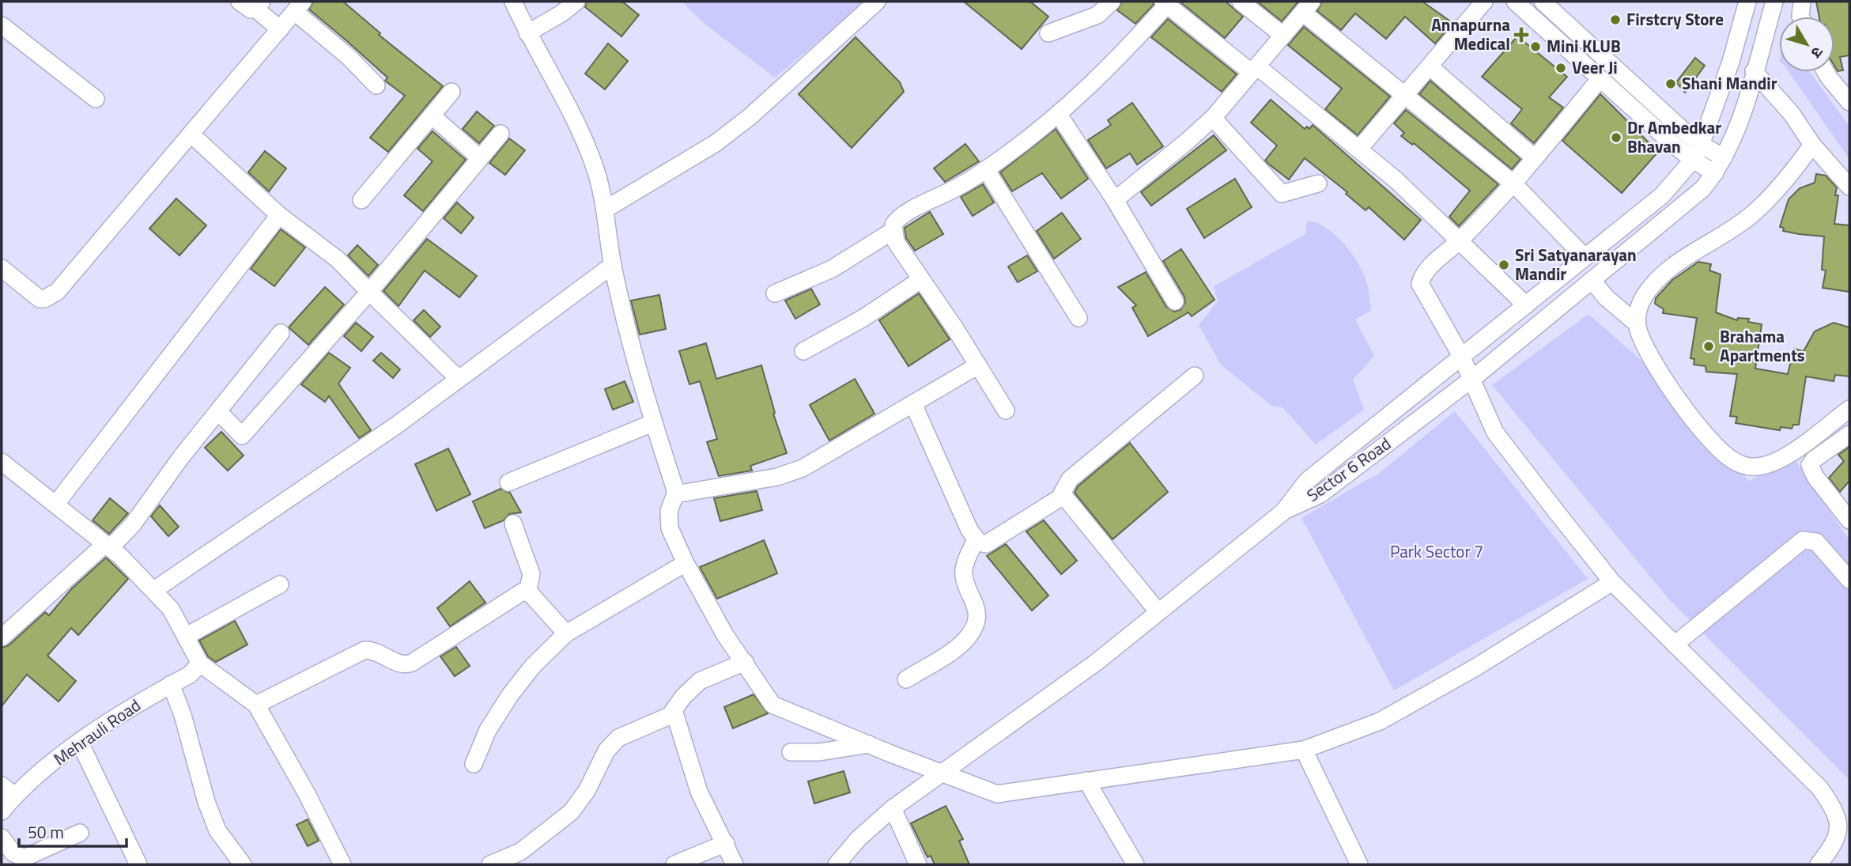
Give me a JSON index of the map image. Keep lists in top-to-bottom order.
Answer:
{
  "streets": {
    "street": ["Sector 6 Road", "Mehrauli Road"]
  },
  "parks": ["Park Sector 7"],
  "places": {
    "other": [
      "Firstcry Store",
      "Mini KLUB",
      "Veer Ji",
      "Shani Mandir",
      "Dr Ambedkar Bhavan",
      "Sri Satyanarayan Mandir",
      "Brahama Apartments"
    ],
    "health": ["Annapurna Medical"]
  },
  "scale_bar": "50 m",
  "north": "bottom right"
}
